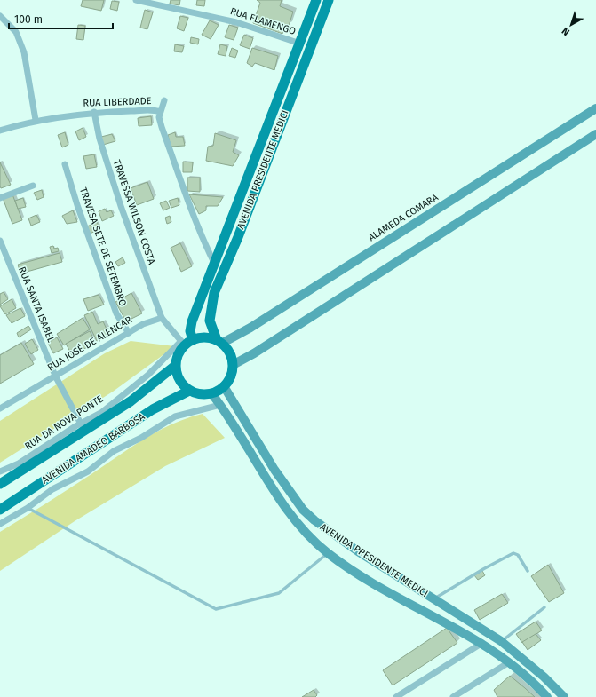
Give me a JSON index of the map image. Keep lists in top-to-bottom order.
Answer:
{
  "streets": {
    "main road": ["AVENIDA PRESIDENTE MEDICI", "AVENIDA AMADEO BARBOSA"],
    "street": [
      "RUA FLAMENGO",
      "RUA LIBERDADE",
      "TRAVESSA WILSON COSTA",
      "ALAMEDA COMARA",
      "TRAVESA SETE DE SETEMBRO",
      "RUA SANTA ISABEL",
      "RUA JOSÉ DE ALENCAR",
      "RUA DA NOVA PONTE"
    ]
  },
  "crossings": [
    ["RUA FLAMENGO", "AVENIDA PRESIDENTE MEDICI"],
    ["RUA LIBERDADE", "AVENIDA PRESIDENTE MEDICI"],
    ["RUA LIBERDADE", "TRAVESSA WILSON COSTA"],
    ["AVENIDA PRESIDENTE MEDICI", "ALAMEDA COMARA"],
    ["AVENIDA PRESIDENTE MEDICI", "RUA DA NOVA PONTE"],
    ["AVENIDA PRESIDENTE MEDICI", "AVENIDA AMADEO BARBOSA"],
    ["TRAVESSA WILSON COSTA", "RUA JOSÉ DE ALENCAR"],
    ["ALAMEDA COMARA", "RUA DA NOVA PONTE"],
    ["ALAMEDA COMARA", "AVENIDA AMADEO BARBOSA"],
    ["TRAVESA SETE DE SETEMBRO", "RUA JOSÉ DE ALENCAR"],
    ["RUA SANTA ISABEL", "RUA JOSÉ DE ALENCAR"],
    ["RUA SANTA ISABEL", "RUA DA NOVA PONTE"],
    ["RUA SANTA ISABEL", "AVENIDA AMADEO BARBOSA"],
    ["RUA DA NOVA PONTE", "AVENIDA AMADEO BARBOSA"]
  ],
  "scale_bar": "100 m",
  "north": "bottom left"
}
